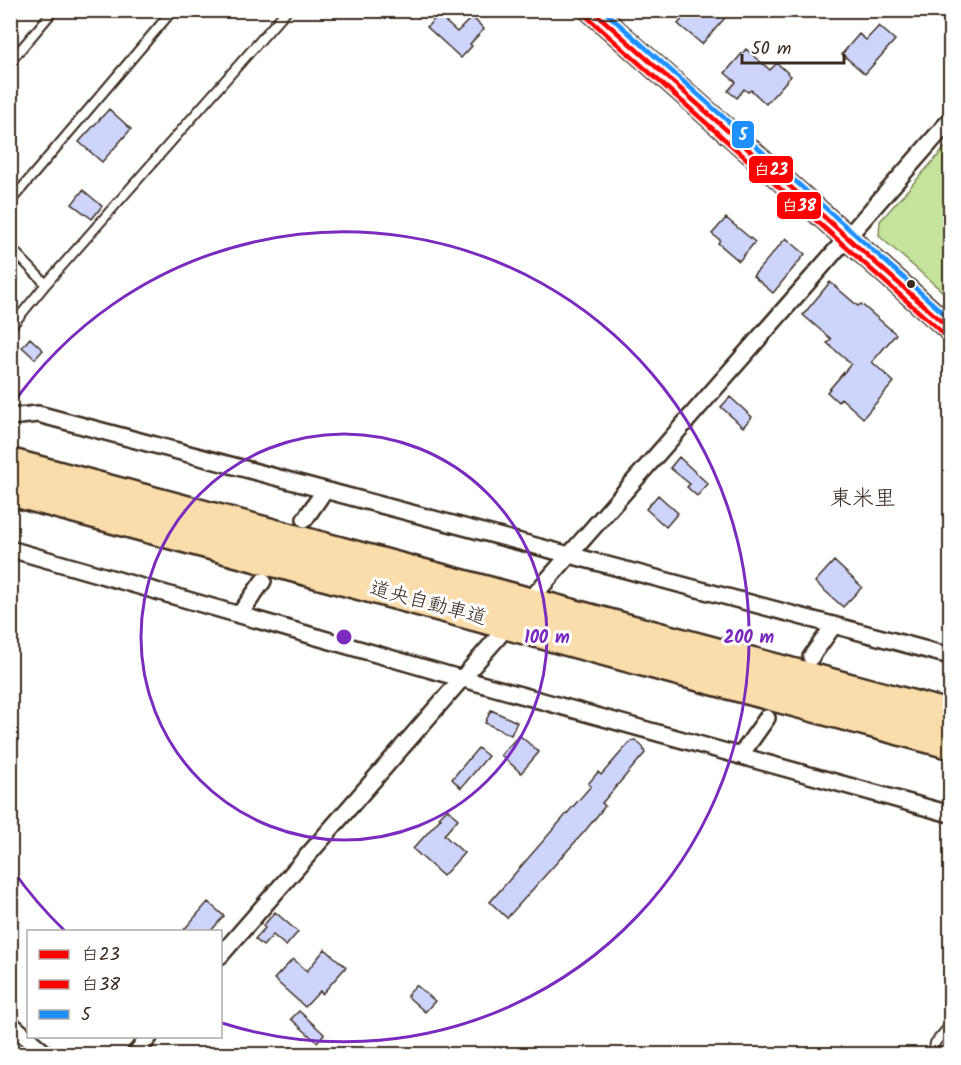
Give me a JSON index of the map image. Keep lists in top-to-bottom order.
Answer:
{
  "streets": {
    "highway": ["道央自動車道"]
  },
  "districts": ["東米里"],
  "lines": ["transit line 白23", "transit line 5", "transit line 白38"],
  "legend": ["白23", "白38", "5"],
  "scale_bar": "50 m",
  "rings": ["100 m", "200 m"]
}
